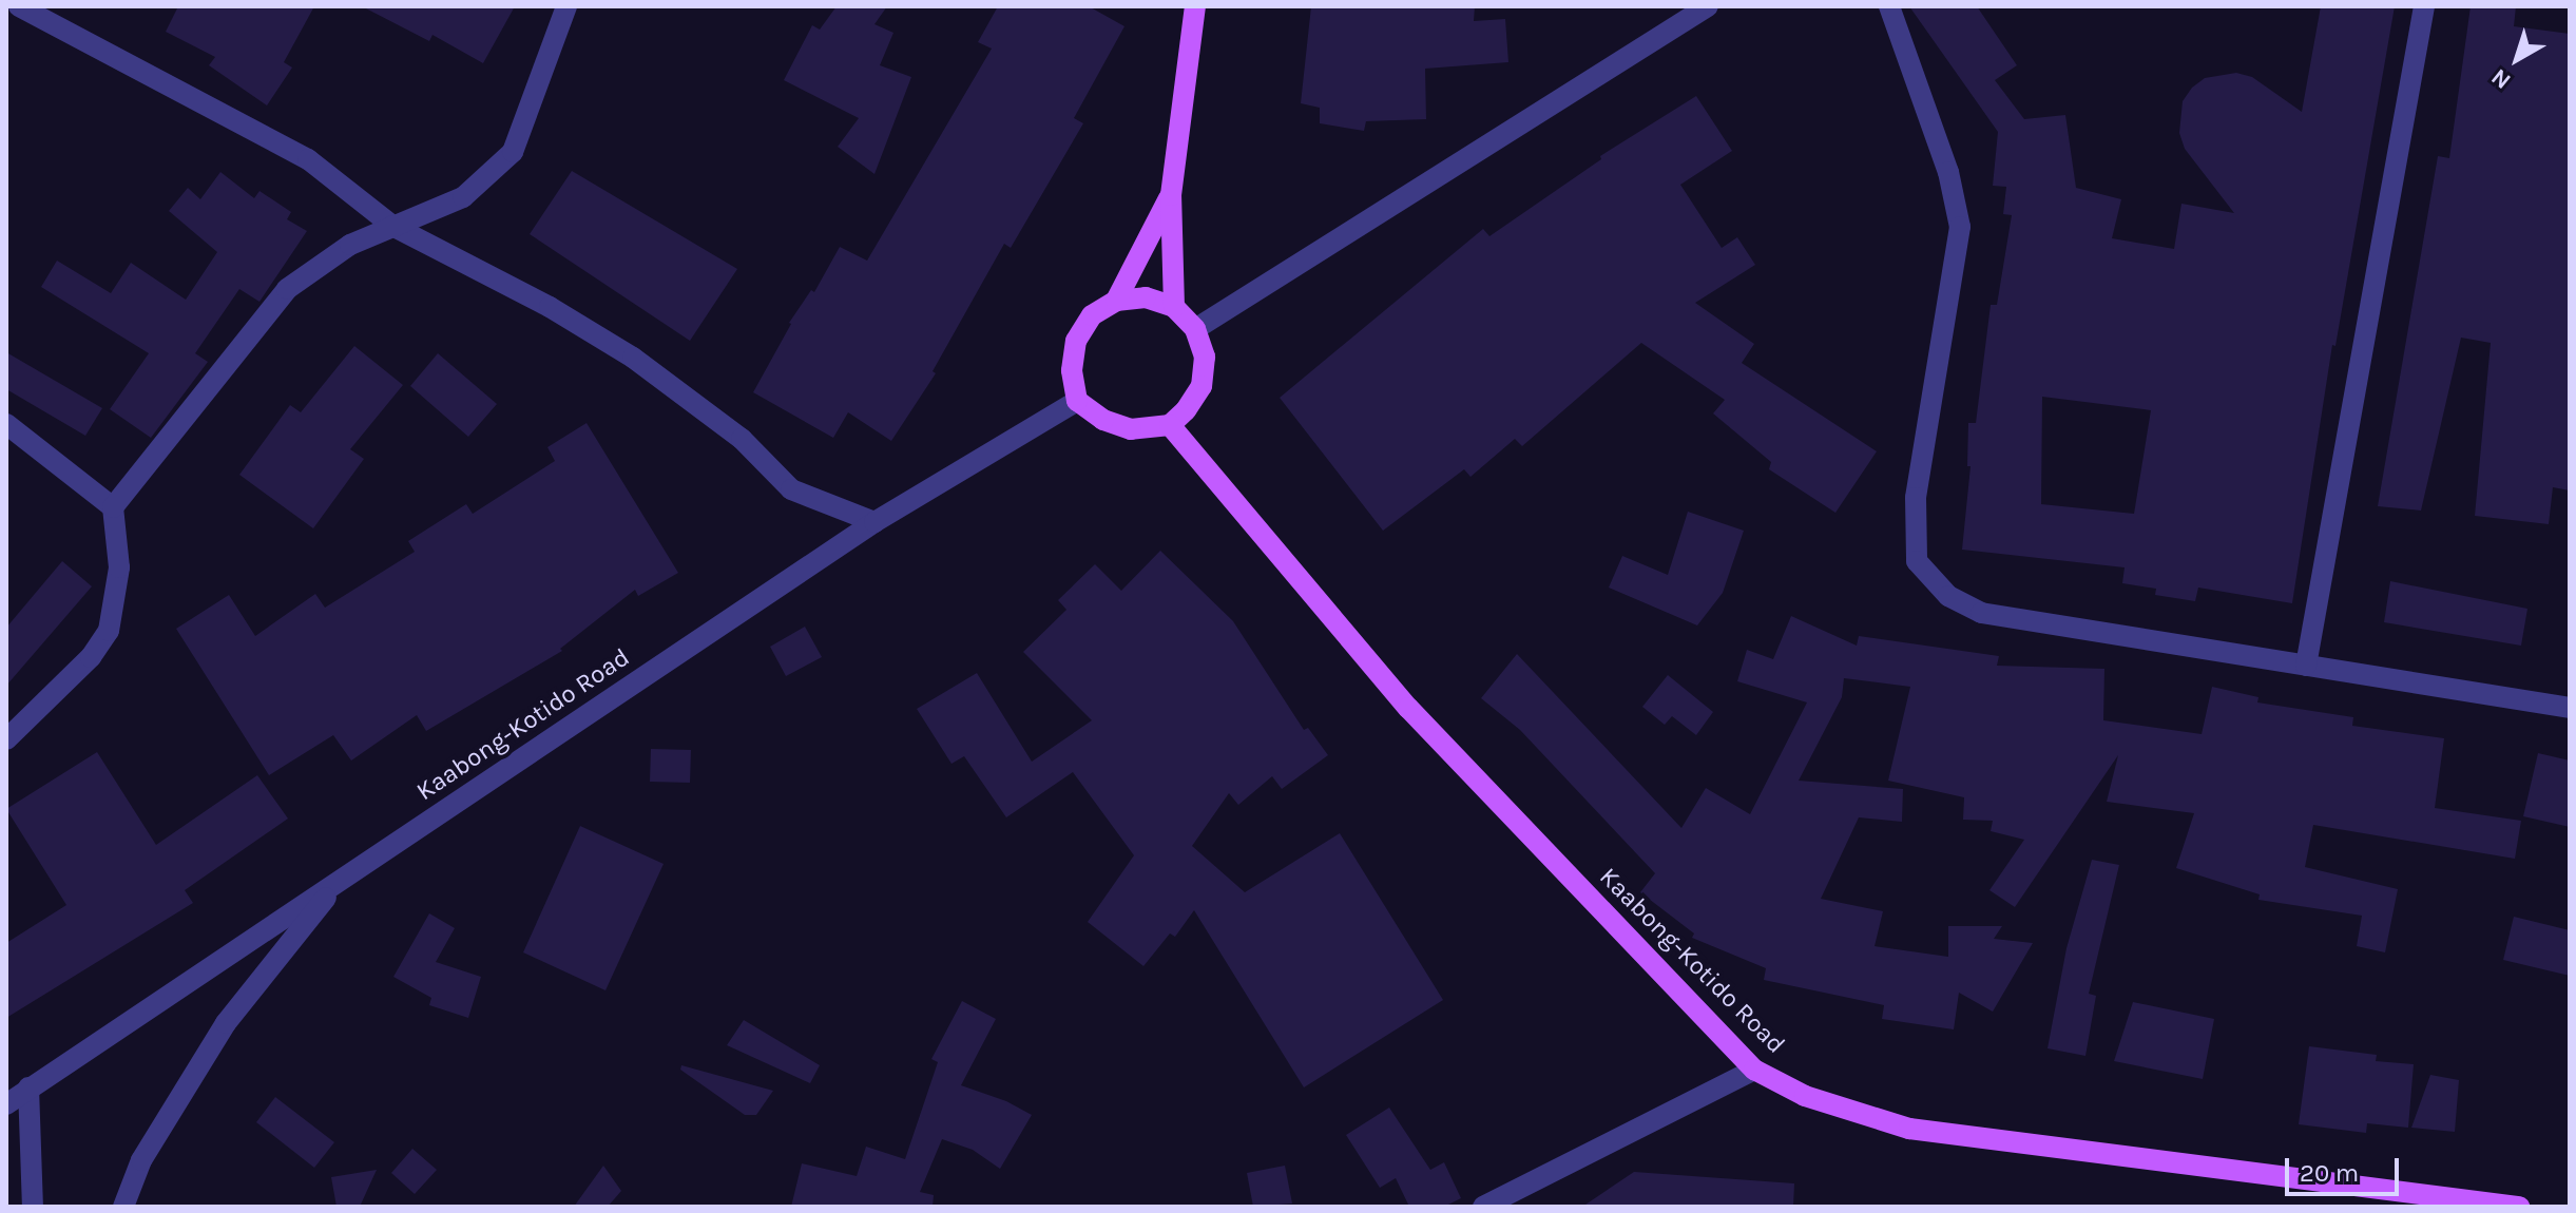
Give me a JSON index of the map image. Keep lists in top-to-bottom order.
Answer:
{
  "streets": {
    "main road": ["Kaabong-Kotido Road"]
  },
  "scale_bar": "20 m",
  "north": "bottom left"
}
